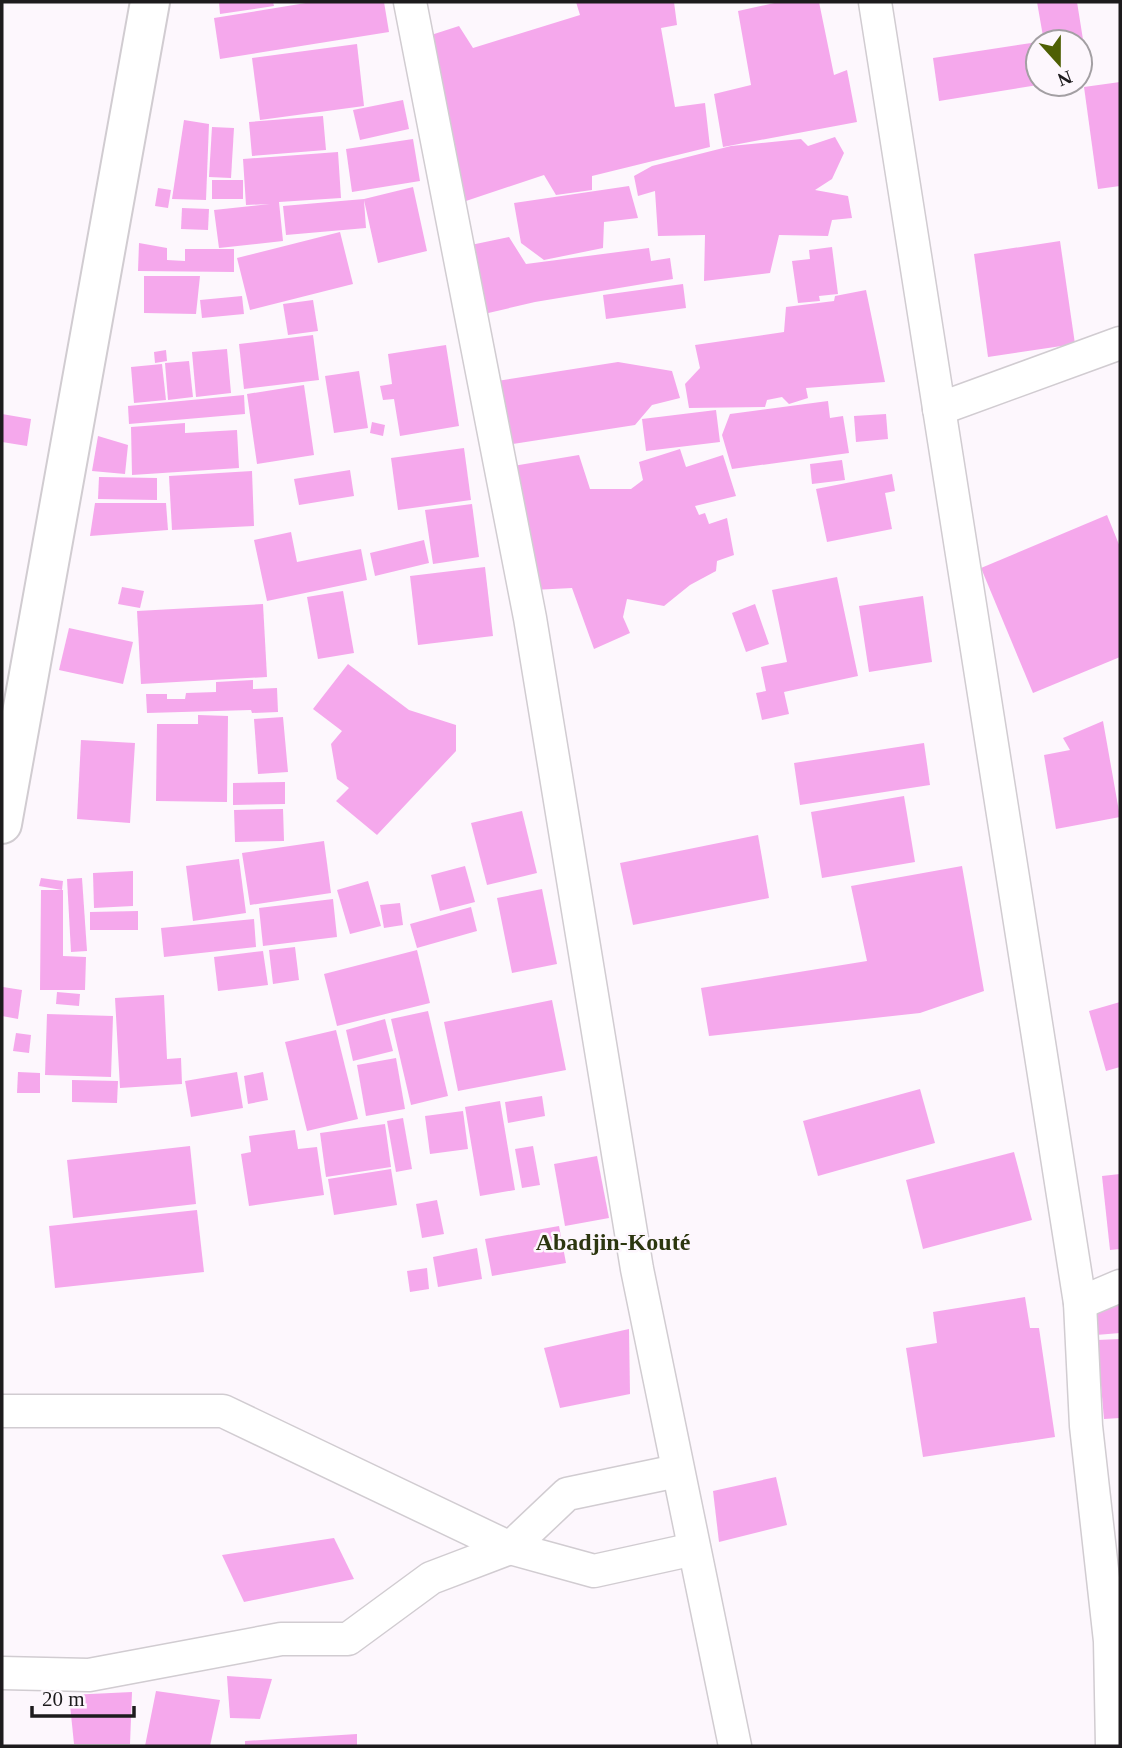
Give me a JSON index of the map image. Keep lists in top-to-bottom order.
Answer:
{
  "districts": ["Abadjin-Kouté"],
  "scale_bar": "20 m",
  "north": "bottom"
}
